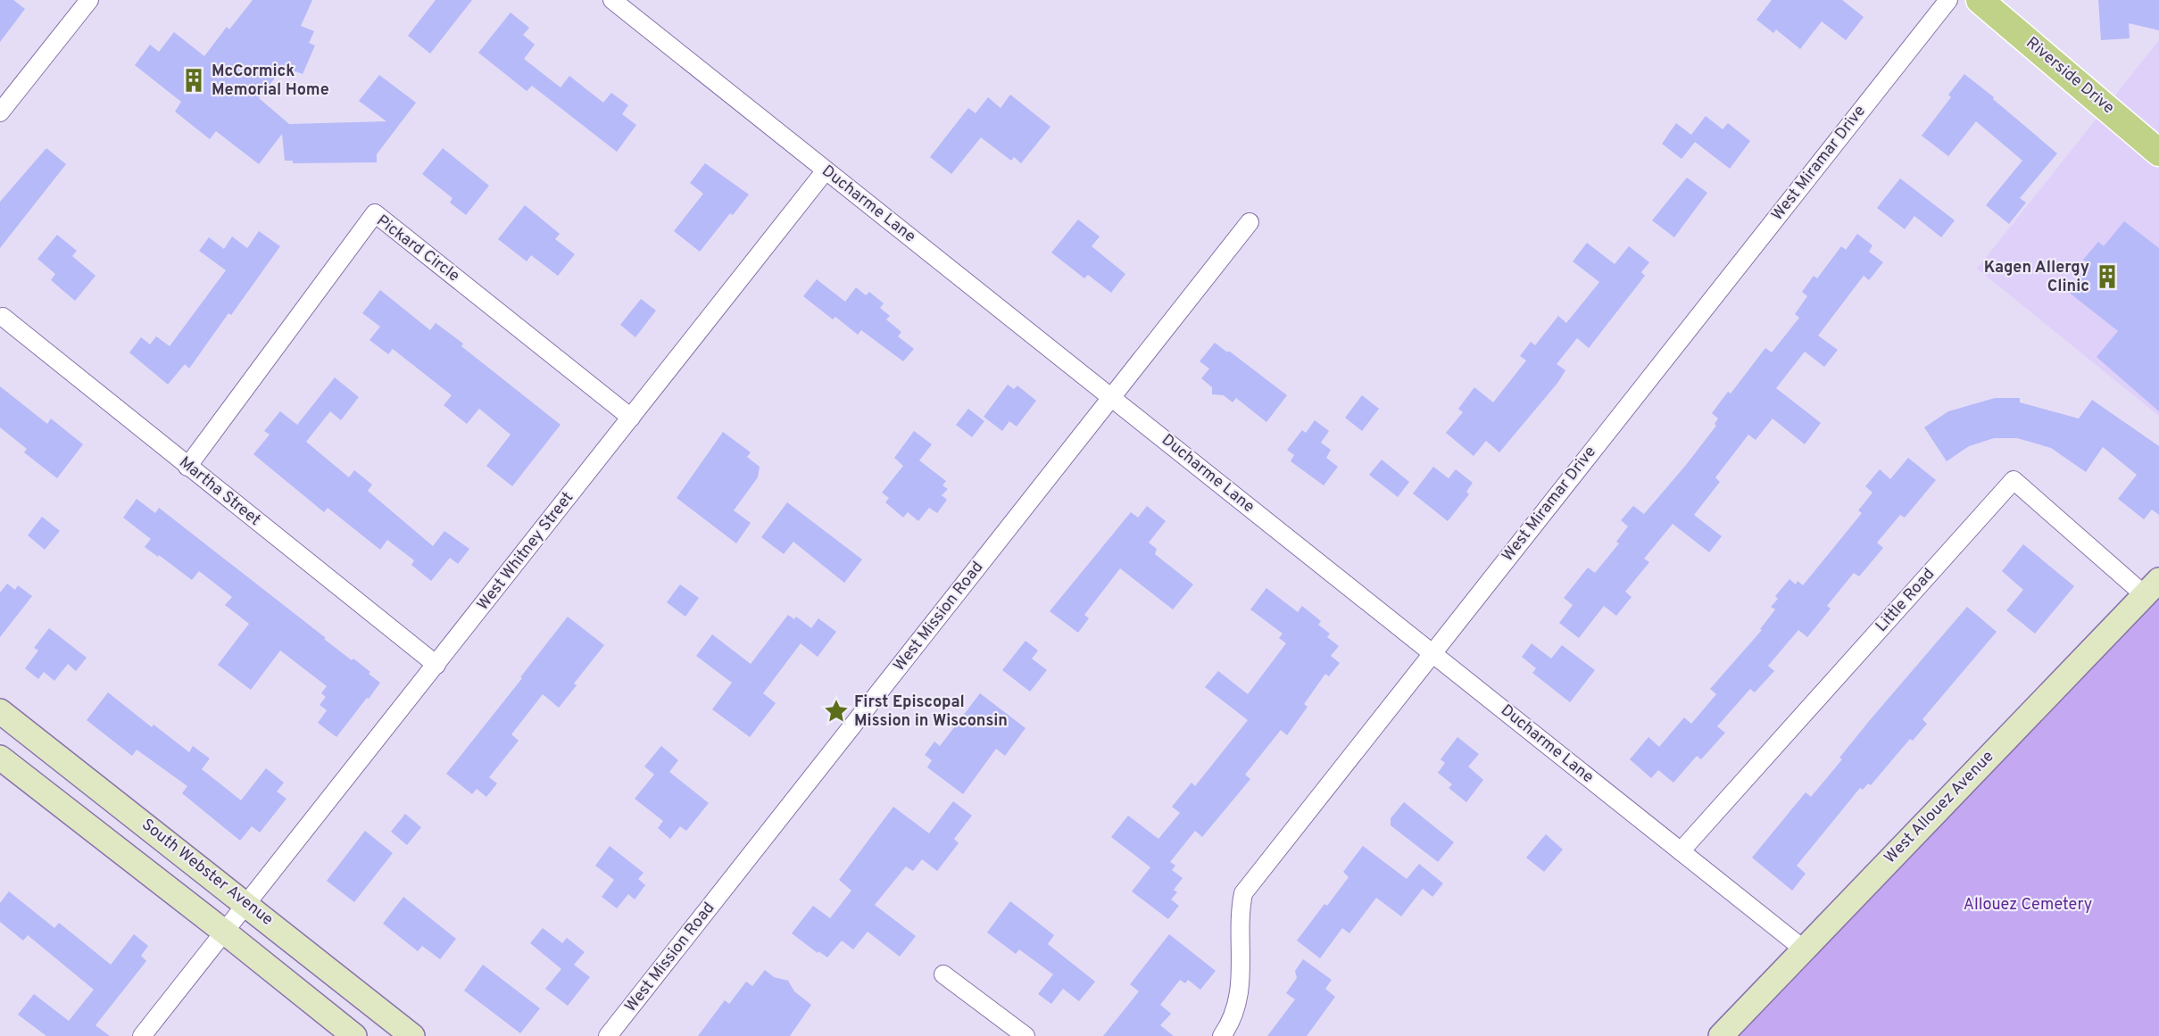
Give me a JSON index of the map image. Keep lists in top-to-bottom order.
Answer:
{
  "streets": {
    "main road": ["Riverside Drive", "West Allouez Avenue", "South Webster Avenue"],
    "street": [
      "West Miramar Drive",
      "Ducharme Lane",
      "Pickard Circle",
      "Martha Street",
      "West Whitney Street",
      "Little Road",
      "West Mission Road"
    ]
  },
  "crossings": [
    ["West Miramar Drive", "Ducharme Lane"],
    ["Ducharme Lane", "West Whitney Street"],
    ["Ducharme Lane", "Little Road"],
    ["Ducharme Lane", "West Mission Road"],
    ["Ducharme Lane", "West Allouez Avenue"],
    ["Pickard Circle", "Martha Street"],
    ["Pickard Circle", "West Whitney Street"],
    ["Martha Street", "West Whitney Street"],
    ["West Whitney Street", "South Webster Avenue"],
    ["Little Road", "West Allouez Avenue"]
  ],
  "parks": ["Allouez Cemetery"],
  "places": {
    "building": ["McCormick Memorial Home", "Kagen Allergy Clinic"],
    "place": ["First Episcopal Mission in Wisconsin"]
  }
}
